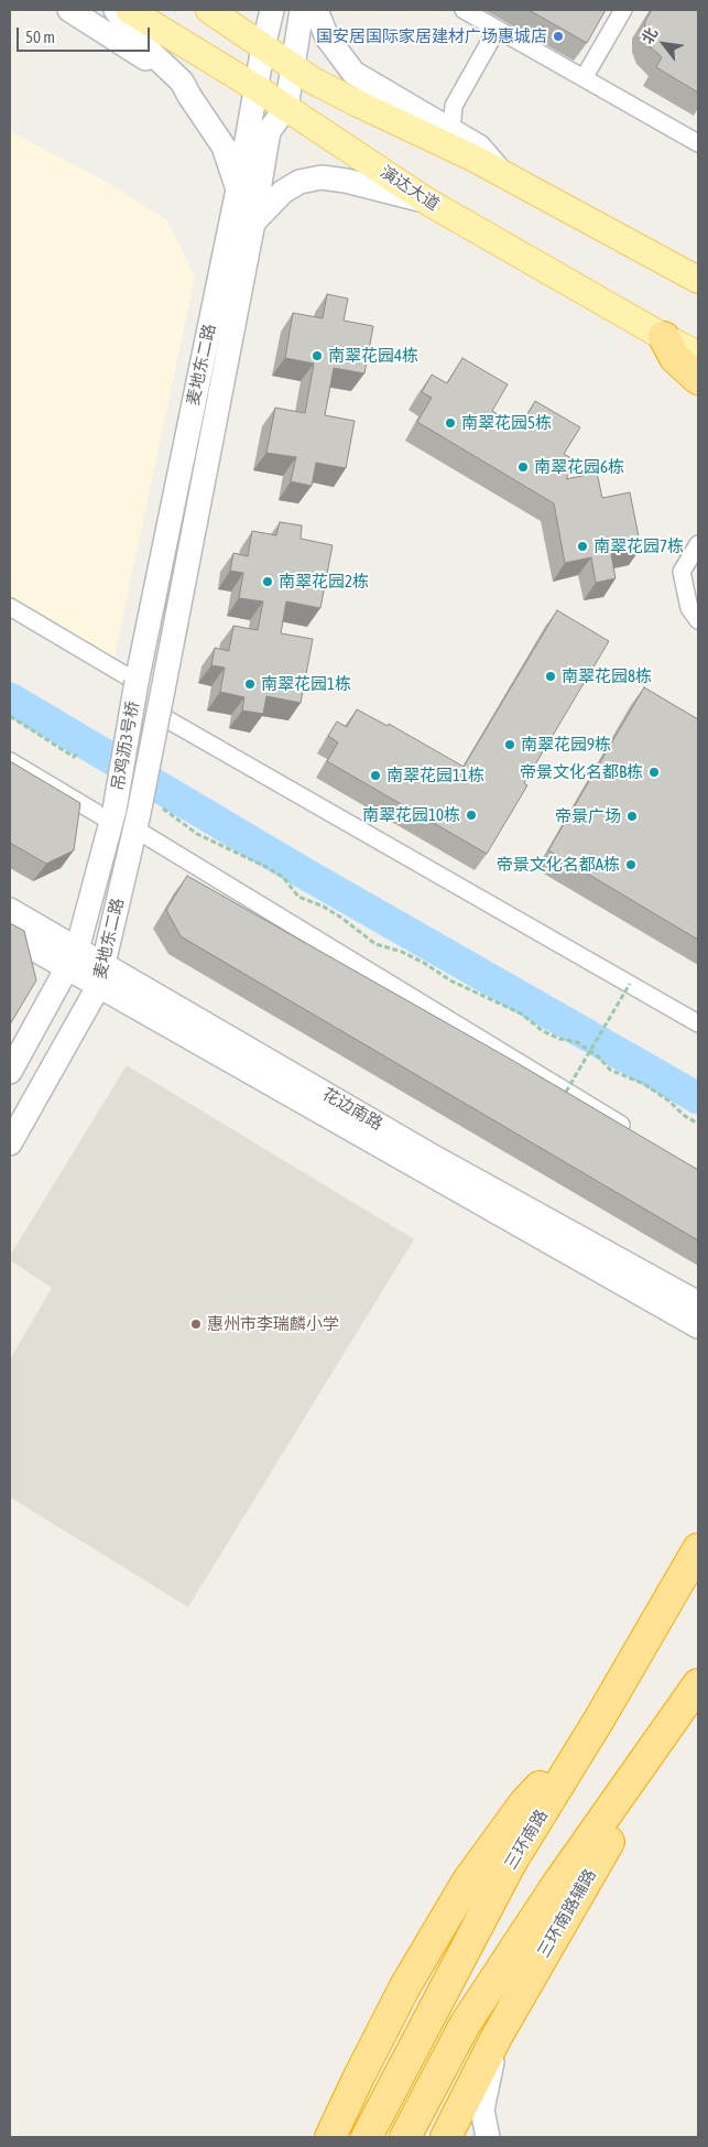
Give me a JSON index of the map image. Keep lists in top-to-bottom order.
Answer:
{
  "streets": {
    "highway": ["三环南路", "三环南路辅路"],
    "main road": ["演达大道"],
    "street": ["麦地东二路", "吊鸡沥3号桥", "花边南路"]
  },
  "crossings": [
    ["演达大道", "麦地东二路"],
    ["麦地东二路", "吊鸡沥3号桥"],
    ["麦地东二路", "花边南路"]
  ],
  "places": [
    "国安居国际家居建材广场惠城店",
    "南翠花园4栋",
    "南翠花园5栋",
    "南翠花园6栋",
    "南翠花园7栋",
    "南翠花园2栋",
    "南翠花园8栋",
    "南翠花园1栋",
    "南翠花园9栋",
    "帝景文化名都B栋",
    "南翠花园11栋",
    "南翠花园10栋",
    "帝景广场",
    "帝景文化名都A栋",
    "惠州市李瑞麟小学"
  ],
  "scale_bar": "50 m",
  "north": "top left"
}
